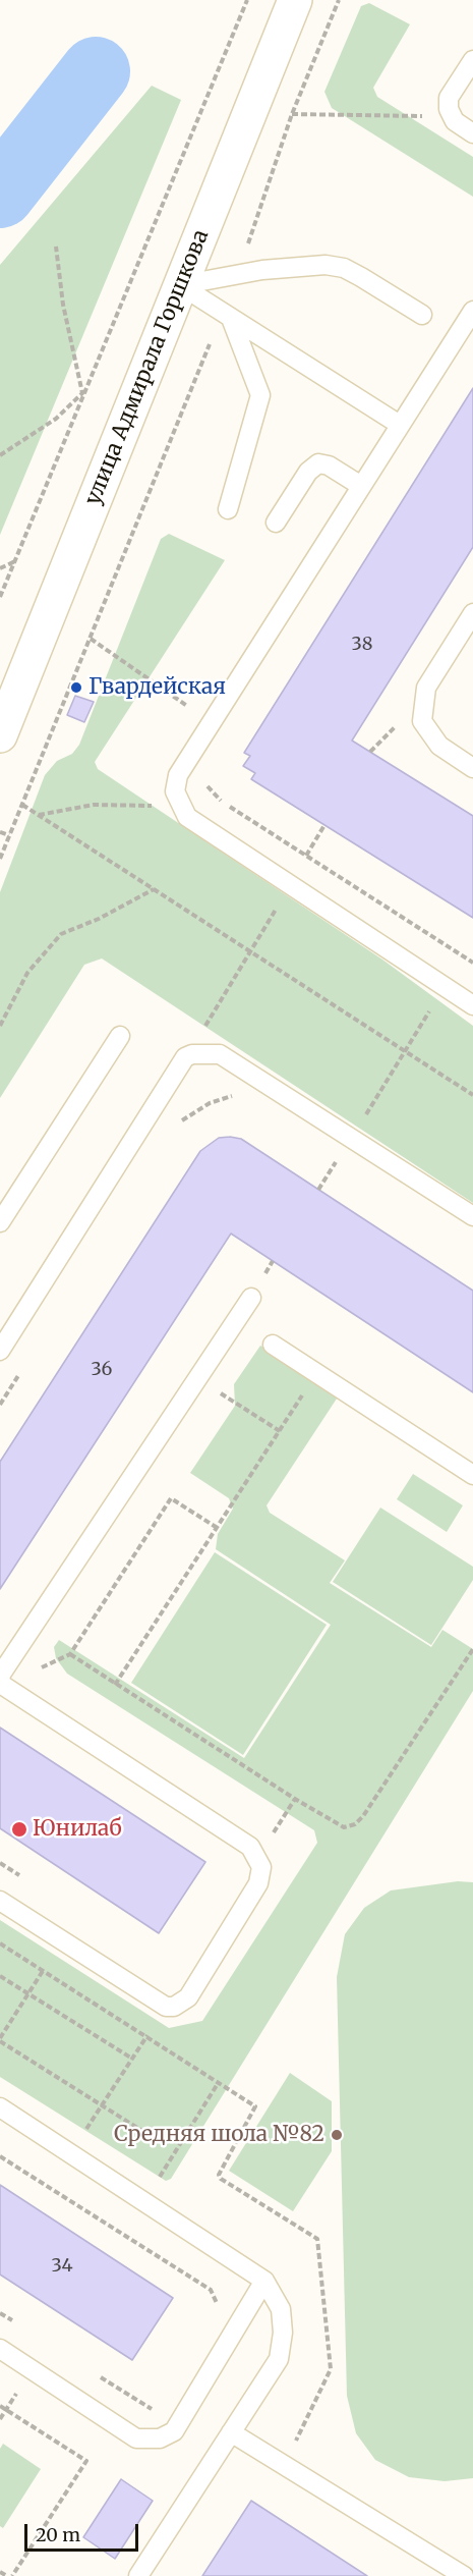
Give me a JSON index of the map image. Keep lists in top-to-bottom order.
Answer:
{
  "streets": {
    "main road": ["улица Адмирала Горшкова"]
  },
  "places": ["Гвардейская", "Юнилаб", "Средняя шола №82"],
  "house_numbers": ["38", "36", "34"],
  "scale_bar": "20 m"
}
